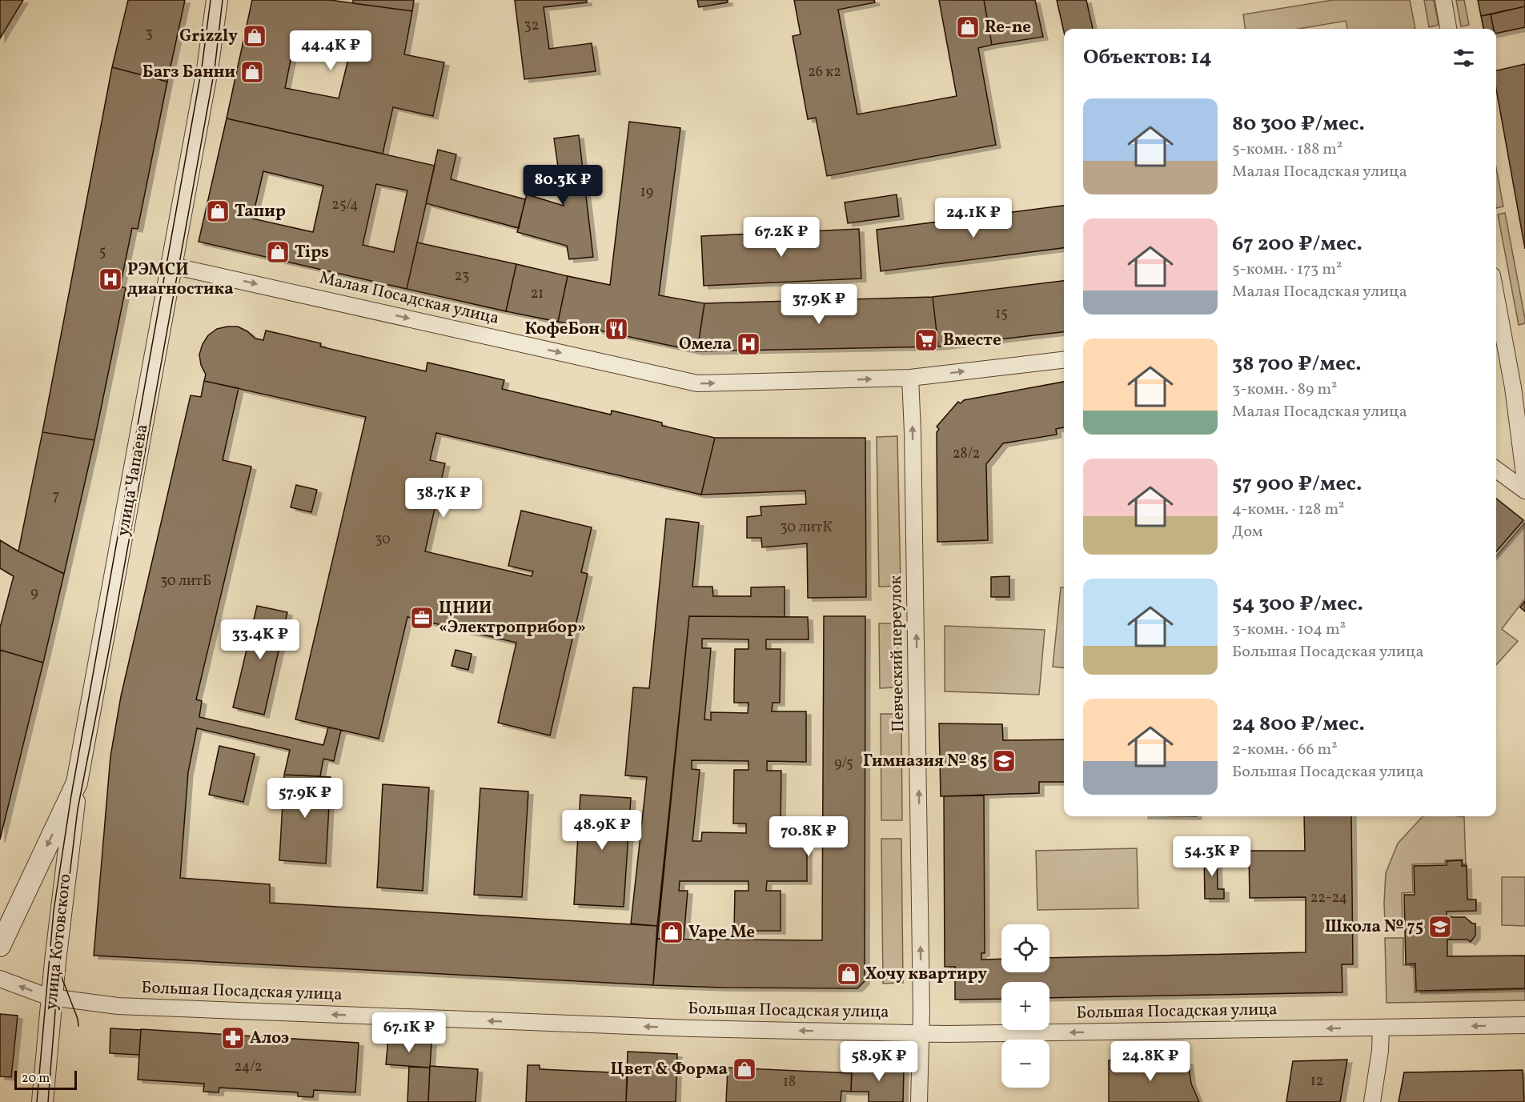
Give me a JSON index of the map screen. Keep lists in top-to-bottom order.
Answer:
{
  "streets": {
    "street": [
      "Малая Посадская улица",
      "улица Чапаева",
      "Певческий переулок",
      "улица Котовского",
      "Большая Посадская улица"
    ]
  },
  "crossings": [
    ["Малая Посадская улица", "улица Чапаева"],
    ["Малая Посадская улица", "Певческий переулок"],
    ["улица Чапаева", "улица Котовского"],
    ["Певческий переулок", "Большая Посадская улица"],
    ["улица Котовского", "Большая Посадская улица"]
  ],
  "one_way": ["Малая Посадская улица", "Певческий переулок", "Большая Посадская улица"],
  "places": {
    "shop": [
      "Re-ne",
      "Grizzly",
      "Багз Банни",
      "Тапир",
      "Tips",
      "Vape Me",
      "Хочу квартиру",
      "Цвет & Форма"
    ],
    "hospital": ["РЭМСИ диагностика", "Омела"],
    "restaurant": ["КофеБон"],
    "supermarket": ["Вместе"],
    "office": ["ЦНИИ «Электроприбор»"],
    "school or university": ["Гимназия № 85", "Школа № 75"],
    "pharmacy": ["Алоэ"]
  },
  "house_numbers": [
    "32",
    "3",
    "26 к2",
    "19",
    "25/4",
    "5",
    "23",
    "21",
    "15",
    "28/2",
    "7",
    "30 литК",
    "30",
    "30 литБ",
    "9",
    "9/5",
    "22-24",
    "24/2",
    "12",
    "18"
  ],
  "scale_bar": "20 m",
  "page": {
    "heading": "Объектов: 14",
    "price": [
      "44.4K ₽",
      "80.3K ₽",
      "24.1K ₽",
      "67.2K ₽",
      "37.9K ₽",
      "38.7K ₽",
      "33.4K ₽",
      "57.9K ₽",
      "48.9K ₽",
      "70.8K ₽",
      "54.3K ₽",
      "67.1K ₽",
      "58.9K ₽",
      "24.8K ₽"
    ],
    "list": [
      {
        "name": "80 300 ₽/мес.",
        "note": "5-комн. · 188 m² · Малая Посадская улица"
      },
      {
        "name": "67 200 ₽/мес.",
        "note": "5-комн. · 173 m² · Малая Посадская улица"
      },
      {
        "name": "38 700 ₽/мес.",
        "note": "3-комн. · 89 m² · Малая Посадская улица"
      },
      {
        "name": "57 900 ₽/мес.",
        "note": "4-комн. · 128 m² · Дом"
      },
      {
        "name": "54 300 ₽/мес.",
        "note": "3-комн. · 104 m² · Большая Посадская улица"
      },
      {
        "name": "24 800 ₽/мес.",
        "note": "2-комн. · 66 m² · Большая Посадская улица"
      }
    ],
    "map_buttons": ["+", "−"],
    "scale": "20 m"
  }
}
